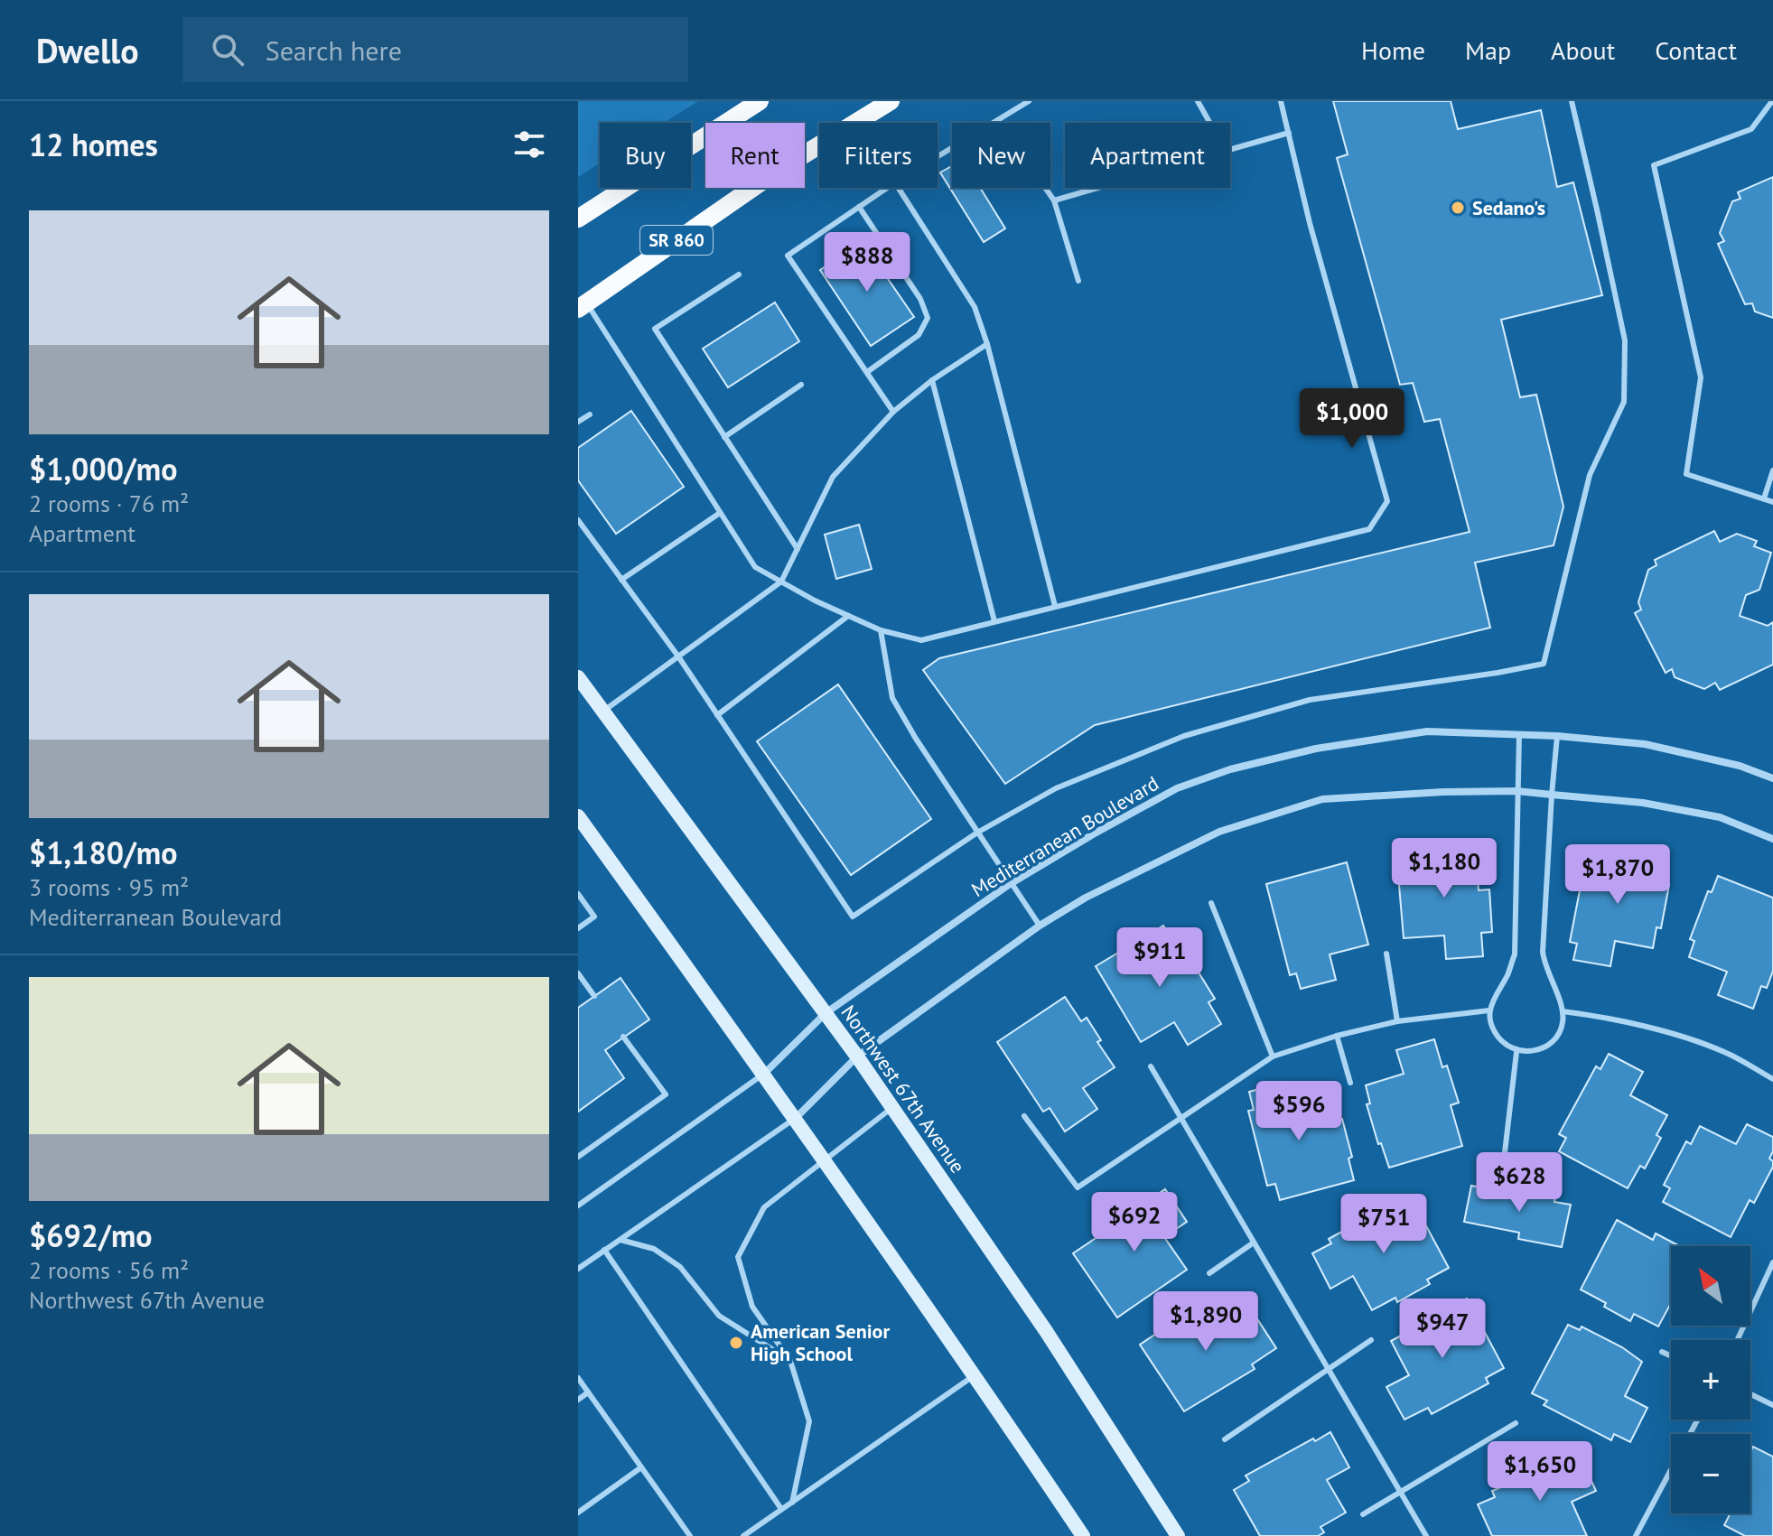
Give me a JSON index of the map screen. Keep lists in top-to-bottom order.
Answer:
{
  "streets": {
    "main road": ["SR 860", "Northwest 67th Avenue"],
    "street": ["Mediterranean Boulevard"]
  },
  "crossings": [
    ["Mediterranean Boulevard", "Northwest 67th Avenue"]
  ],
  "places": ["Sedano's", "American Senior High School"],
  "north": "top left",
  "page": {
    "header": "Dwello",
    "search": "Search here",
    "nav": [
      "Home",
      "Map",
      "About",
      "Contact"
    ],
    "heading": "12 homes",
    "chip": [
      "Buy",
      "Rent",
      "Filters",
      "New",
      "Apartment"
    ],
    "list": [
      {
        "name": "$1,000/mo",
        "note": "2 rooms · 76 m² · Apartment"
      },
      {
        "name": "$1,180/mo",
        "note": "3 rooms · 95 m² · Mediterranean Boulevard"
      },
      {
        "name": "$692/mo",
        "note": "2 rooms · 56 m² · Northwest 67th Avenue"
      }
    ],
    "price": [
      "$888",
      "$1,000",
      "$1,180",
      "$1,870",
      "$911",
      "$596",
      "$628",
      "$692",
      "$751",
      "$1,890",
      "$947",
      "$1,650"
    ],
    "map_buttons": ["+", "−"]
  }
}
